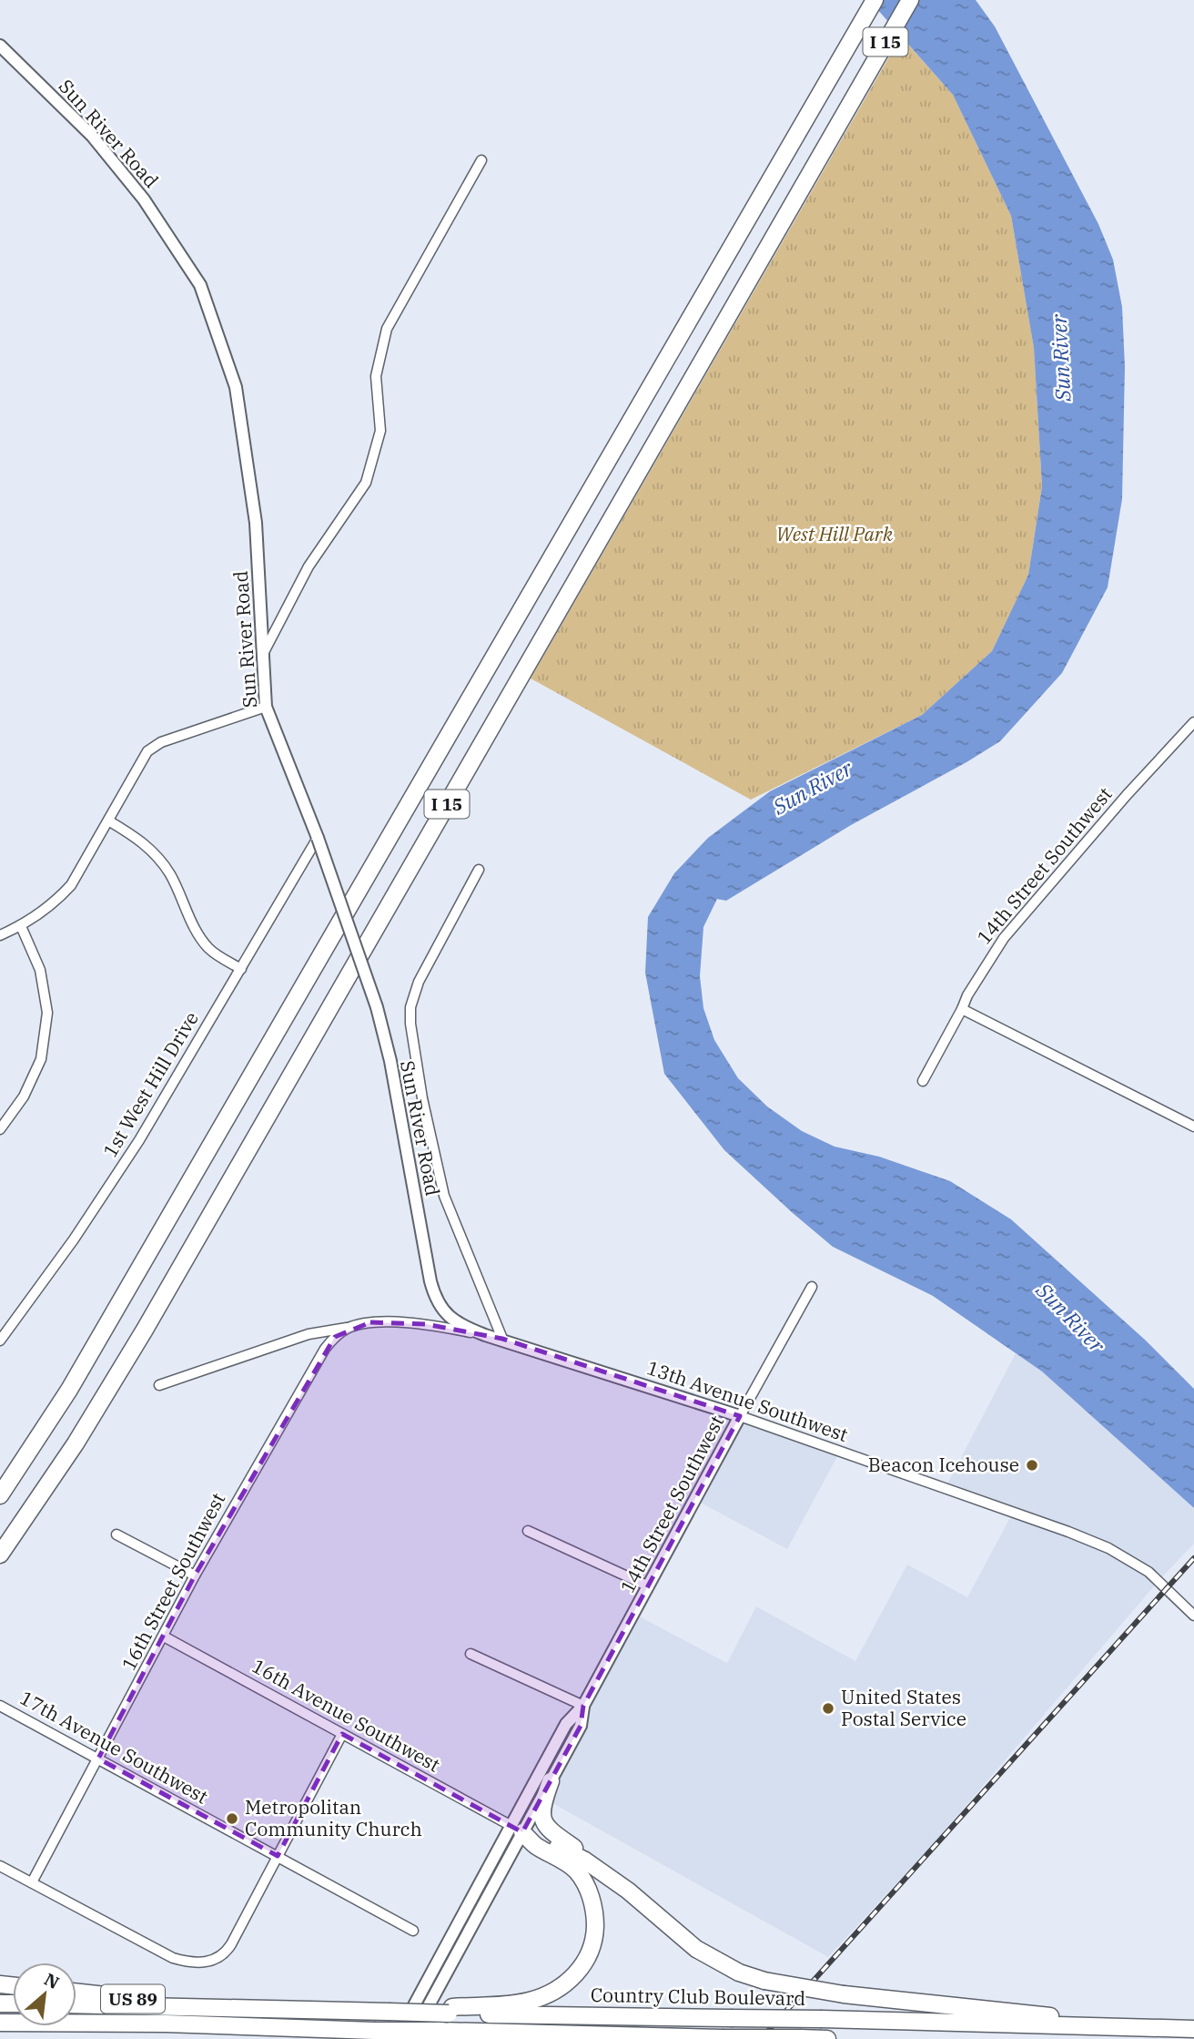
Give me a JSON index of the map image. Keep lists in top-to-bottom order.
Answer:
{
  "streets": {
    "highway": ["I 15", "Country Club Boulevard", "US 89"],
    "street": [
      "Sun River Road",
      "14th Street Southwest",
      "1st West Hill Drive",
      "13th Avenue Southwest",
      "16th Street Southwest",
      "16th Avenue Southwest",
      "17th Avenue Southwest"
    ]
  },
  "crossings": [
    ["Sun River Road", "1st West Hill Drive"],
    ["Sun River Road", "13th Avenue Southwest"],
    ["14th Street Southwest", "13th Avenue Southwest"],
    ["14th Street Southwest", "16th Avenue Southwest"],
    ["13th Avenue Southwest", "16th Street Southwest"],
    ["16th Street Southwest", "16th Avenue Southwest"],
    ["16th Street Southwest", "17th Avenue Southwest"],
    ["Country Club Boulevard", "US 89"]
  ],
  "water": ["Sun River"],
  "parks": ["West Hill Park"],
  "places": ["Beacon Icehouse", "United States Postal Service", "Metropolitan Community Church"],
  "north": "top right"
}
